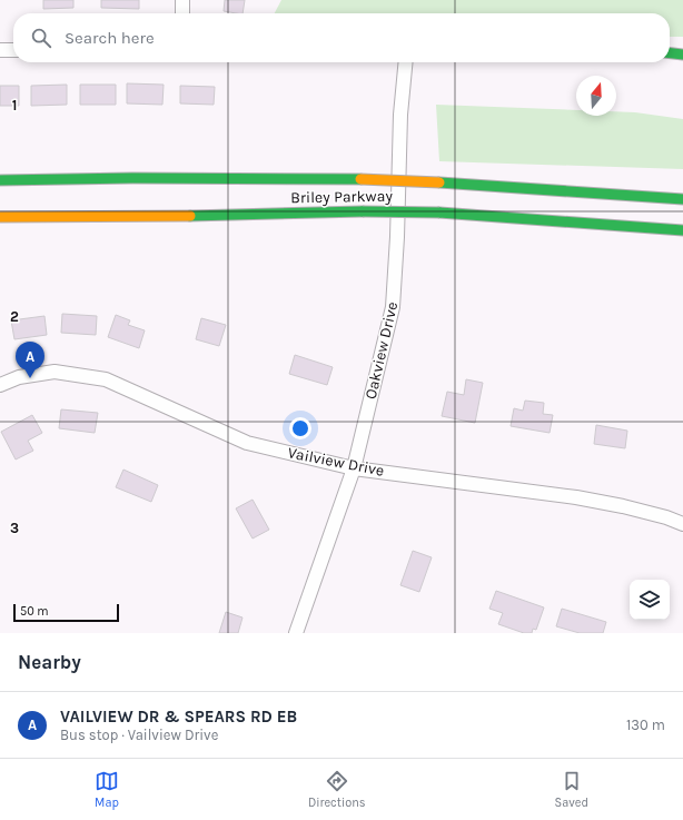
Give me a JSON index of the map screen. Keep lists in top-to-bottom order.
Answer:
{
  "streets": {
    "main road": ["Briley Parkway"],
    "street": ["Oakview Drive", "Vailview Drive"]
  },
  "crossings": [
    ["Oakview Drive", "Vailview Drive"]
  ],
  "scale_bar": "50 m",
  "north": "top",
  "page": {
    "search": "Search here",
    "pins": "A",
    "scale": "50 m",
    "heading": "Nearby",
    "list": [
      {
        "mark": "A",
        "name": "VAILVIEW DR & SPEARS RD EB",
        "note": "Bus stop · Vailview Drive",
        "value": "130 m"
      }
    ],
    "nav": ["Map", "Directions", "Saved"]
  },
  "grid": {
    "rows": ["1", "2", "3"]
  }
}
